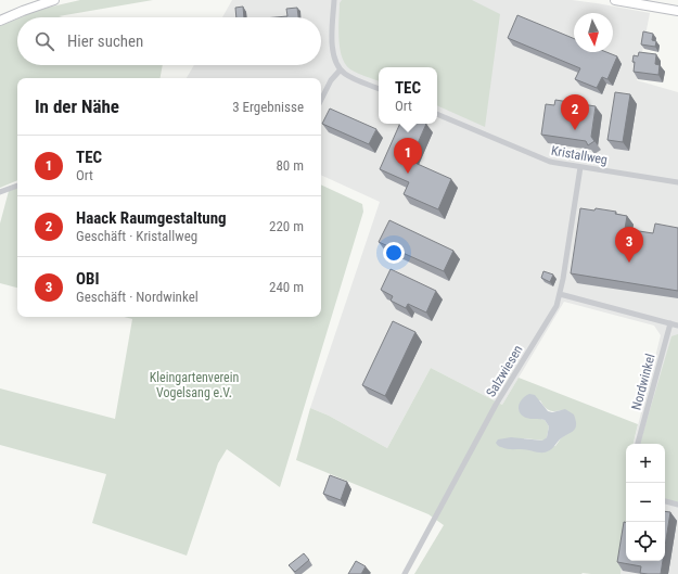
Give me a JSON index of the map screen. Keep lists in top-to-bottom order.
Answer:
{
  "streets": {
    "street": ["Kristallweg", "Salzwiesen", "Nordwinkel"]
  },
  "crossings": [
    ["Kristallweg", "Salzwiesen"]
  ],
  "parks": ["Kleingartenverein Vogelsang e.V."],
  "north": "bottom",
  "page": {
    "search": "Hier suchen",
    "popup": ["TEC", "Ort"],
    "heading": ["In der Nähe", "3 Ergebnisse"],
    "pins": ["2", "1", "3"],
    "list": [
      {
        "mark": "1",
        "name": "TEC",
        "note": "Ort",
        "value": "80 m"
      },
      {
        "mark": "2",
        "name": "Haack Raumgestaltung",
        "note": "Geschäft · Kristallweg",
        "value": "220 m"
      },
      {
        "mark": "3",
        "name": "OBI",
        "note": "Geschäft · Nordwinkel",
        "value": "240 m"
      }
    ],
    "map_buttons": ["+", "−"]
  }
}
